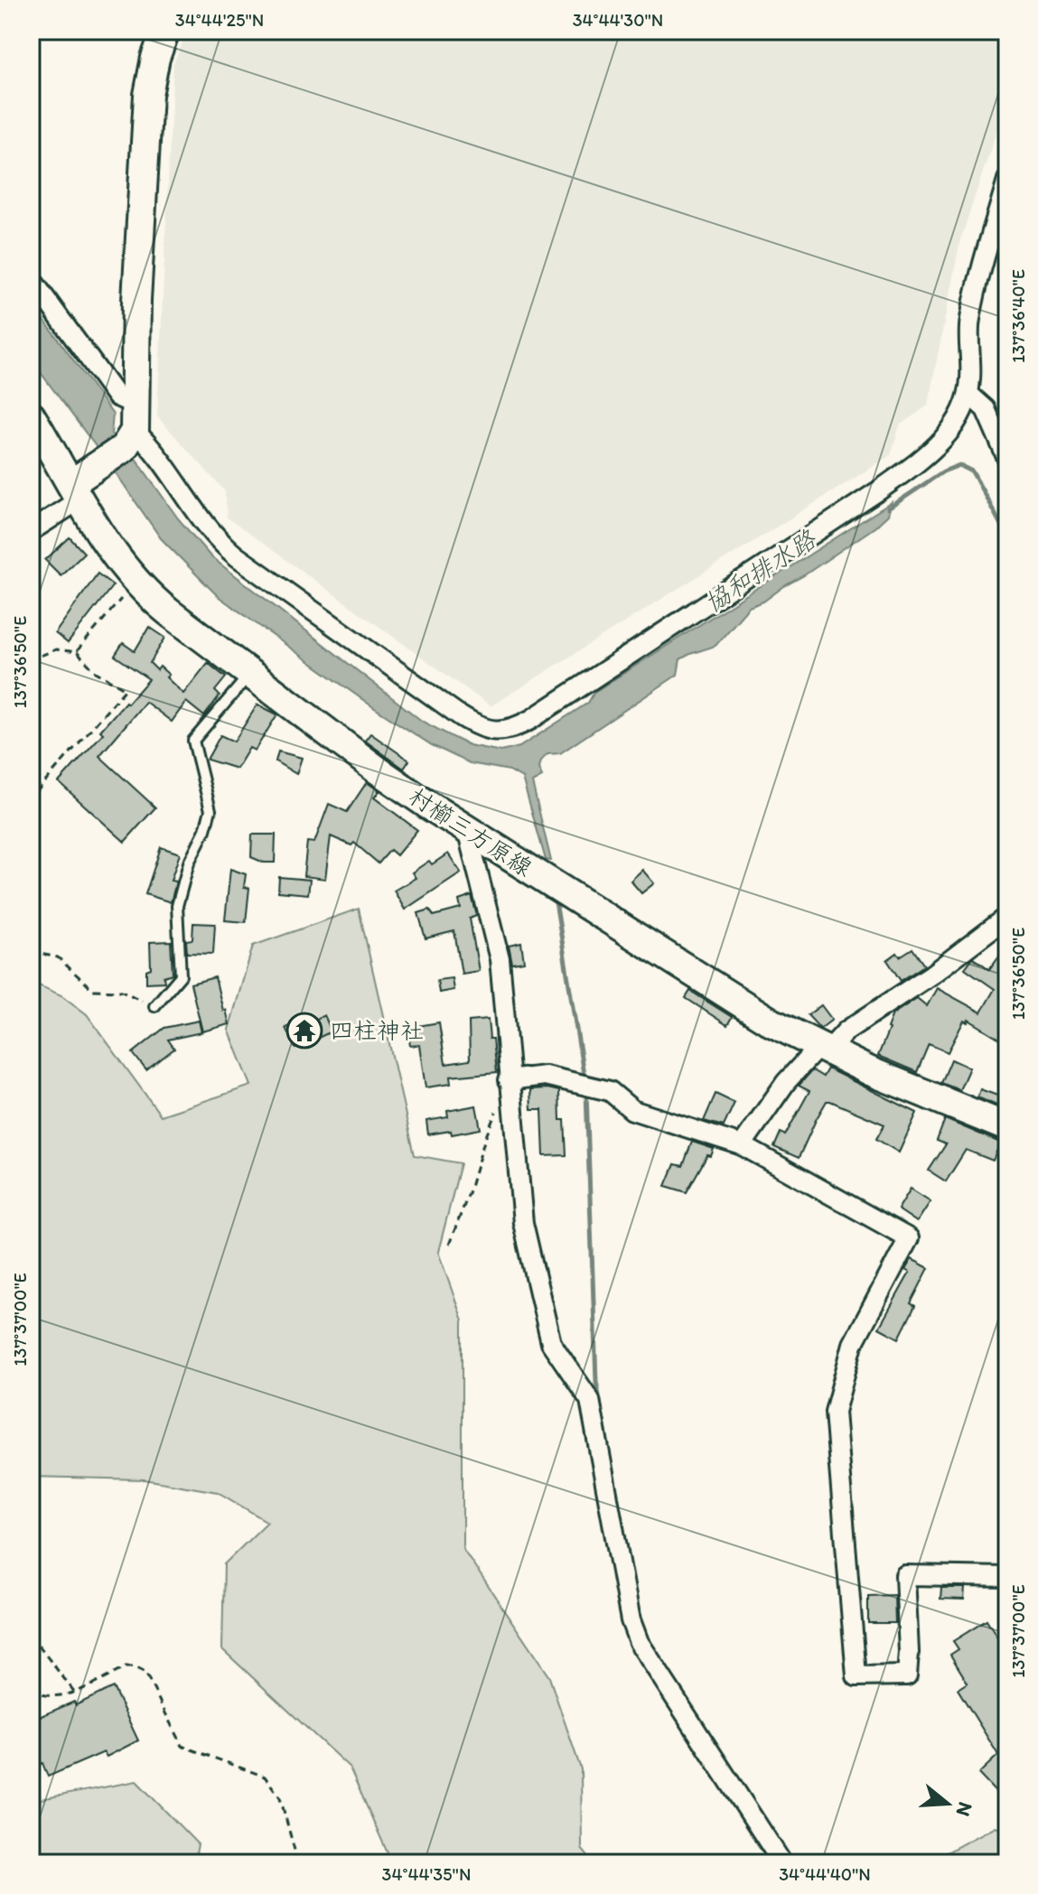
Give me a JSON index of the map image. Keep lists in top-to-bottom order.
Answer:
{
  "streets": {
    "main road": ["村櫛三方原線"]
  },
  "water": ["協和排水路"],
  "places": {
    "temple": ["四柱神社"]
  },
  "north": "right",
  "coordinates": [
    "34°44'25\"N",
    "34°44'30\"N",
    "137°36'40\"E",
    "137°36'50\"E",
    "137°37'00\"E",
    "34°44'35\"N",
    "34°44'40\"N"
  ]
}
